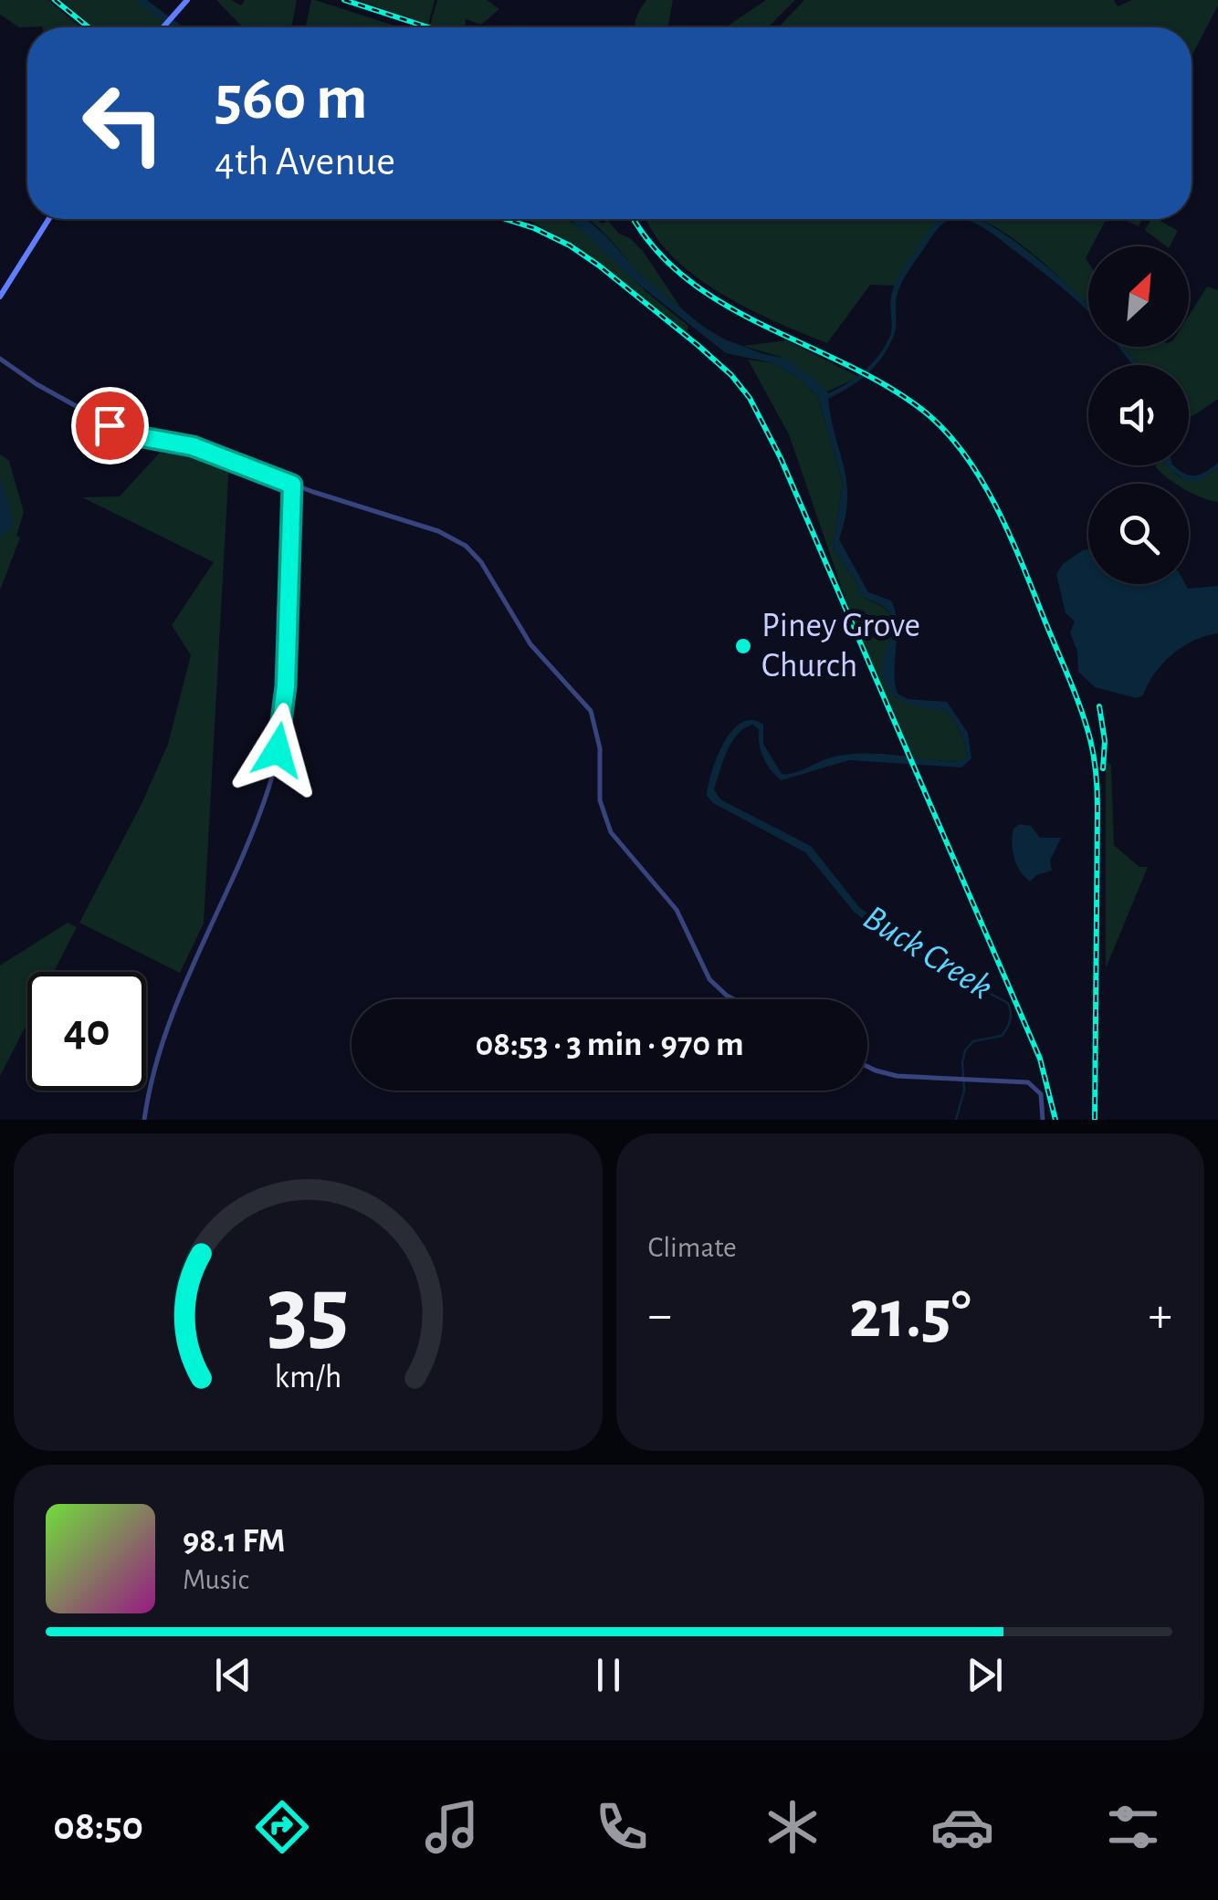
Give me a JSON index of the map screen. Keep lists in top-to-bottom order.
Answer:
{
  "water": ["Buck Creek"],
  "places": ["Piney Grove Church"],
  "north": "top right",
  "page": {
    "turn": ["560 m", "4th Avenue"],
    "limit": "40",
    "trip": "08:53 · 3 min · 970 m",
    "tile": "Climate",
    "heat": ["−", "21.5°", "+"],
    "song": ["98.1 FM", "Music"],
    "tabs": "08:50",
    "gauge": ["35", "km/h"]
  }
}
